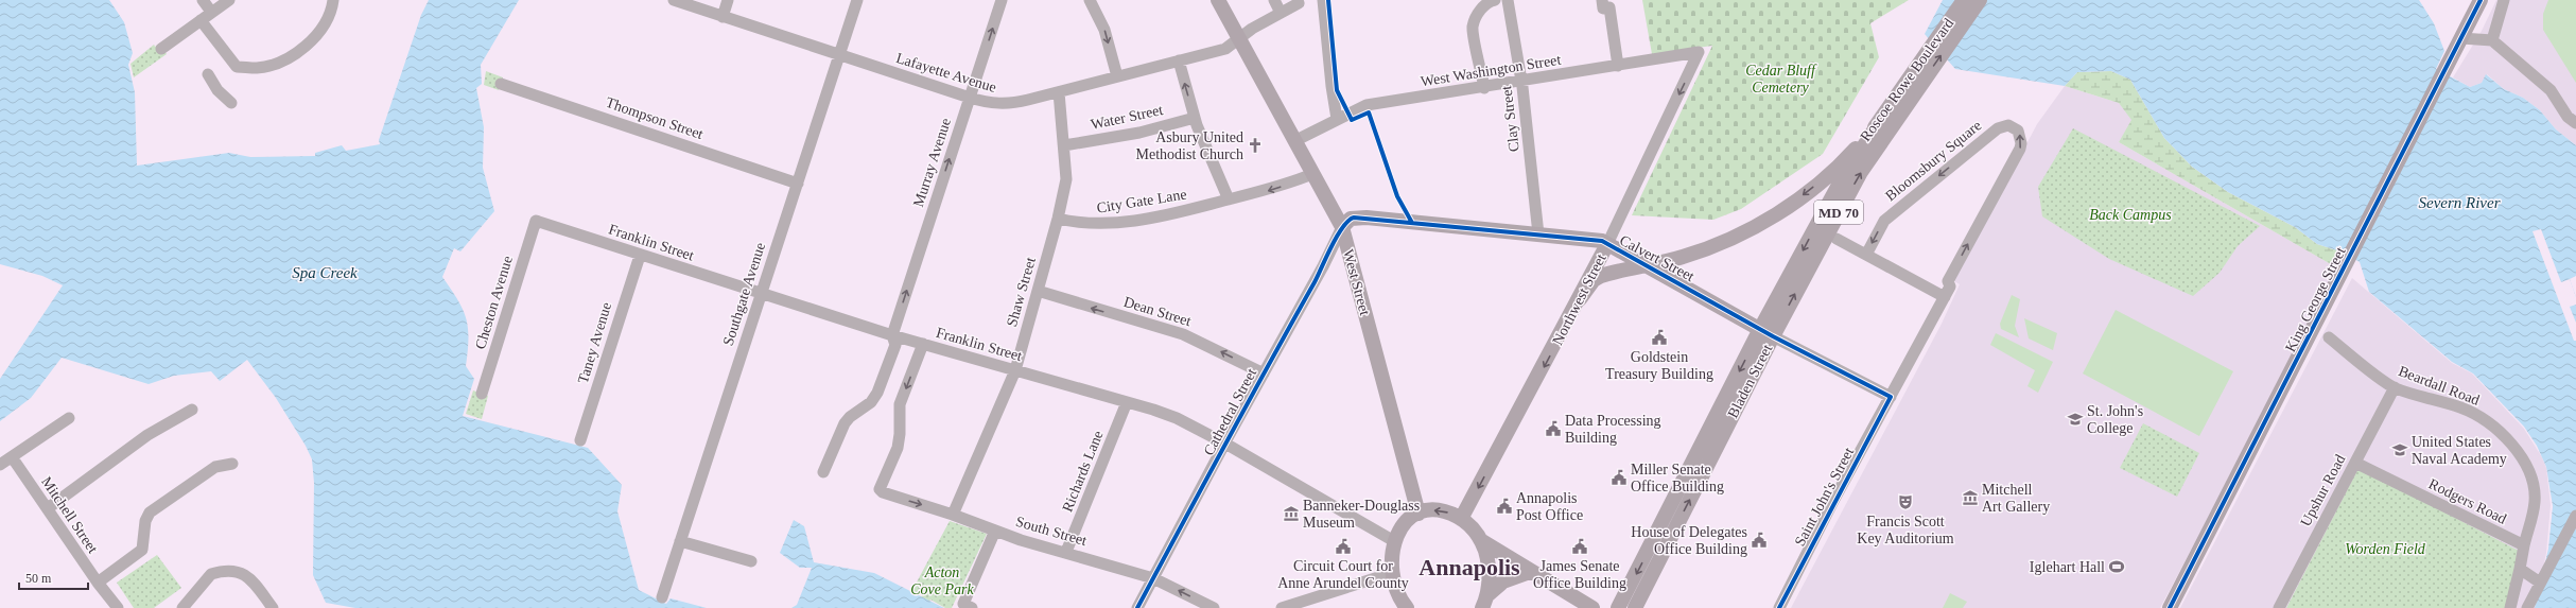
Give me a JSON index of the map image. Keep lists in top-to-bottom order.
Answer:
{
  "streets": {
    "main road": [
      "Roscoe Rowe Boulevard",
      "MD 70",
      "Calvert Street",
      "West Street",
      "Northwest Street",
      "King George Street",
      "Bladen Street"
    ],
    "street": [
      "West Washington Street",
      "Lafayette Avenue",
      "Water Street",
      "Thompson Street",
      "Clay Street",
      "Bloomsbury Square",
      "Murray Avenue",
      "City Gate Lane",
      "Franklin Street",
      "Shaw Street",
      "Southgate Avenue",
      "Cheston Avenue",
      "Dean Street",
      "Taney Avenue",
      "Beardall Road",
      "Cathedral Street",
      "Richards Lane",
      "Upshur Road",
      "Saint John's Street",
      "Rodgers Road",
      "Mitchell Street",
      "South Street"
    ]
  },
  "crossings": [
    ["West Washington Street", "Clay Street"],
    ["West Washington Street", "West Street"],
    ["West Washington Street", "Northwest Street"],
    ["Lafayette Avenue", "Murray Avenue"],
    ["Lafayette Avenue", "West Street"],
    ["Lafayette Avenue", "Shaw Street"],
    ["Lafayette Avenue", "Southgate Avenue"],
    ["Roscoe Rowe Boulevard", "Calvert Street"],
    ["Roscoe Rowe Boulevard", "Northwest Street"],
    ["Roscoe Rowe Boulevard", "Bladen Street"],
    ["Water Street", "Shaw Street"],
    ["Thompson Street", "Southgate Avenue"],
    ["Clay Street", "Calvert Street"],
    ["Bloomsbury Square", "Saint John's Street"],
    ["Murray Avenue", "Franklin Street"],
    ["City Gate Lane", "West Street"],
    ["City Gate Lane", "Shaw Street"],
    ["Franklin Street", "Shaw Street"],
    ["Franklin Street", "Southgate Avenue"],
    ["Franklin Street", "Cheston Avenue"],
    ["Franklin Street", "Taney Avenue"],
    ["Franklin Street", "Cathedral Street"],
    ["Franklin Street", "Richards Lane"],
    ["Franklin Street", "South Street"],
    ["Calvert Street", "West Street"],
    ["Calvert Street", "Northwest Street"],
    ["Calvert Street", "Bladen Street"],
    ["Calvert Street", "Cathedral Street"],
    ["Calvert Street", "Saint John's Street"],
    ["West Street", "Cathedral Street"],
    ["Shaw Street", "Dean Street"],
    ["Shaw Street", "South Street"],
    ["Dean Street", "Cathedral Street"],
    ["Beardall Road", "Upshur Road"],
    ["Beardall Road", "Rodgers Road"],
    ["Cathedral Street", "South Street"],
    ["Richards Lane", "South Street"],
    ["Upshur Road", "Rodgers Road"]
  ],
  "one_way": ["Murray Avenue", "Northwest Street", "Dean Street"],
  "districts": ["Annapolis"],
  "water": ["Severn River", "Spa Creek"],
  "parks": [
    "Cedar Bluff Cemetery",
    "Back Campus",
    "Worden Field",
    "Acton Cove Park"
  ],
  "places": {
    "church": ["Asbury United Methodist Church"],
    "public building": [
      "Goldstein Treasury Building",
      "Data Processing Building",
      "Miller Senate Office Building",
      "Annapolis Post Office",
      "House of Delegates Office Building",
      "Circuit Court for Anne Arundel County",
      "James Senate Office Building"
    ],
    "school or university": ["St. John's College", "United States Naval Academy"],
    "museum": ["Mitchell Art Gallery", "Banneker-Douglass Museum"],
    "theatre": ["Francis Scott Key Auditorium"],
    "sports": ["Iglehart Hall"]
  },
  "scale_bar": "50 m"
}
